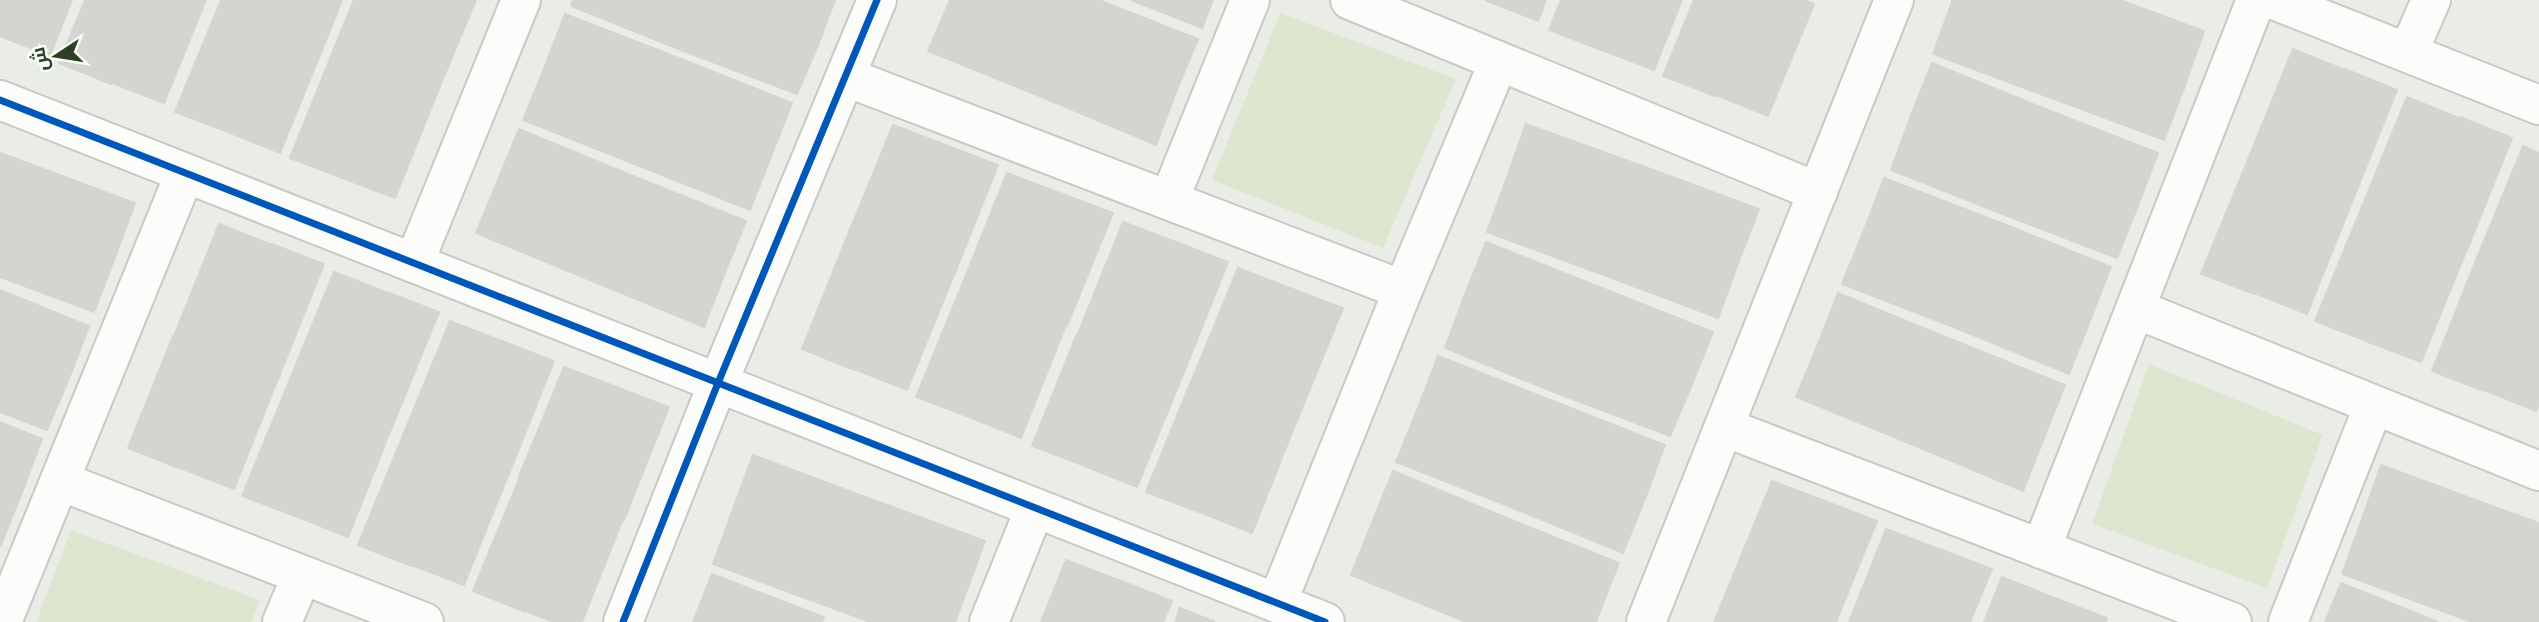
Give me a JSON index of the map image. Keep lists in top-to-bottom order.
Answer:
{
  "north": "left"
}
